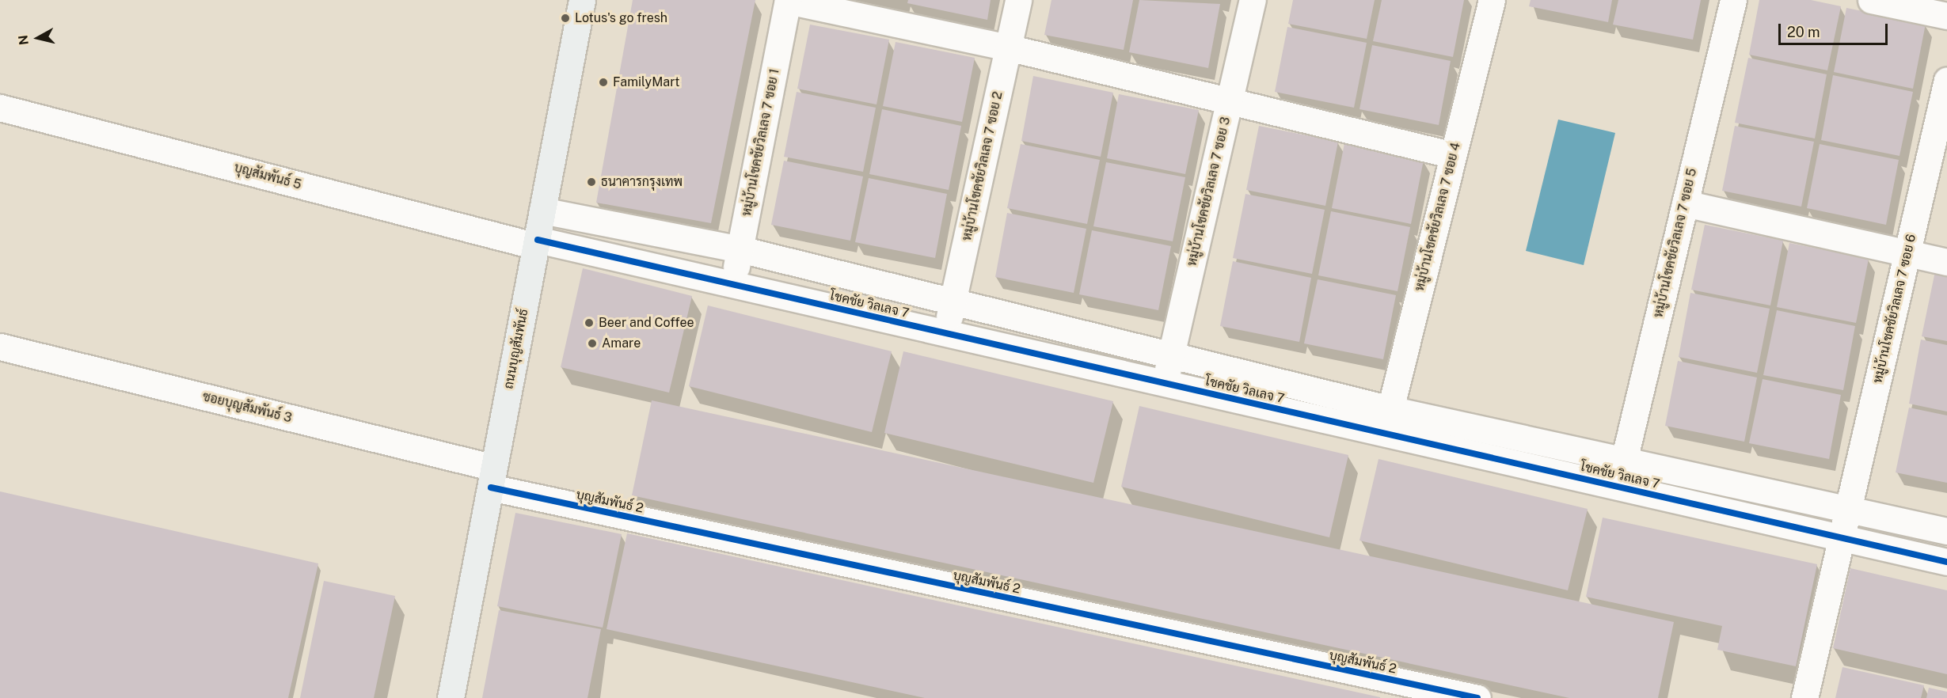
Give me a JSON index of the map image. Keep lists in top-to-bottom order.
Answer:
{
  "streets": {
    "street": [
      "หมู่บ้านโชคชัยวิลเลจ 7 ซอย 1",
      "หมู่บ้านโชคชัยวิลเลจ 7 ซอย 2",
      "บุญสัมพันธ์ 5",
      "หมู่บ้านโชคชัยวิลเลจ 7 ซอย 3",
      "หมู่บ้านโชคชัยวิลเลจ 7 ซอย 4",
      "หมู่บ้านโชคชัยวิลเลจ 7 ซอย 5",
      "โชคชัย วิลเลจ 7",
      "หมู่บ้านโชคชัยวิลเลจ 7 ซอย 6",
      "ถนนบุญสัมพันธ์",
      "ซอยบุญสัมพันธ์ 3",
      "บุญสัมพันธ์ 2"
    ]
  },
  "crossings": [
    ["หมู่บ้านโชคชัยวิลเลจ 7 ซอย 1", "โชคชัย วิลเลจ 7"],
    ["หมู่บ้านโชคชัยวิลเลจ 7 ซอย 2", "โชคชัย วิลเลจ 7"],
    ["บุญสัมพันธ์ 5", "โชคชัย วิลเลจ 7"],
    ["บุญสัมพันธ์ 5", "ถนนบุญสัมพันธ์"],
    ["หมู่บ้านโชคชัยวิลเลจ 7 ซอย 3", "โชคชัย วิลเลจ 7"],
    ["หมู่บ้านโชคชัยวิลเลจ 7 ซอย 4", "โชคชัย วิลเลจ 7"],
    ["หมู่บ้านโชคชัยวิลเลจ 7 ซอย 5", "โชคชัย วิลเลจ 7"],
    ["โชคชัย วิลเลจ 7", "หมู่บ้านโชคชัยวิลเลจ 7 ซอย 6"],
    ["โชคชัย วิลเลจ 7", "ถนนบุญสัมพันธ์"],
    ["ถนนบุญสัมพันธ์", "ซอยบุญสัมพันธ์ 3"],
    ["ถนนบุญสัมพันธ์", "บุญสัมพันธ์ 2"],
    ["ซอยบุญสัมพันธ์ 3", "บุญสัมพันธ์ 2"]
  ],
  "places": [
    "Lotus's go fresh",
    "FamilyMart",
    "ธนาคารกรุงเทพ",
    "Beer and Coffee",
    "Amare"
  ],
  "scale_bar": "20 m",
  "north": "left"
}
